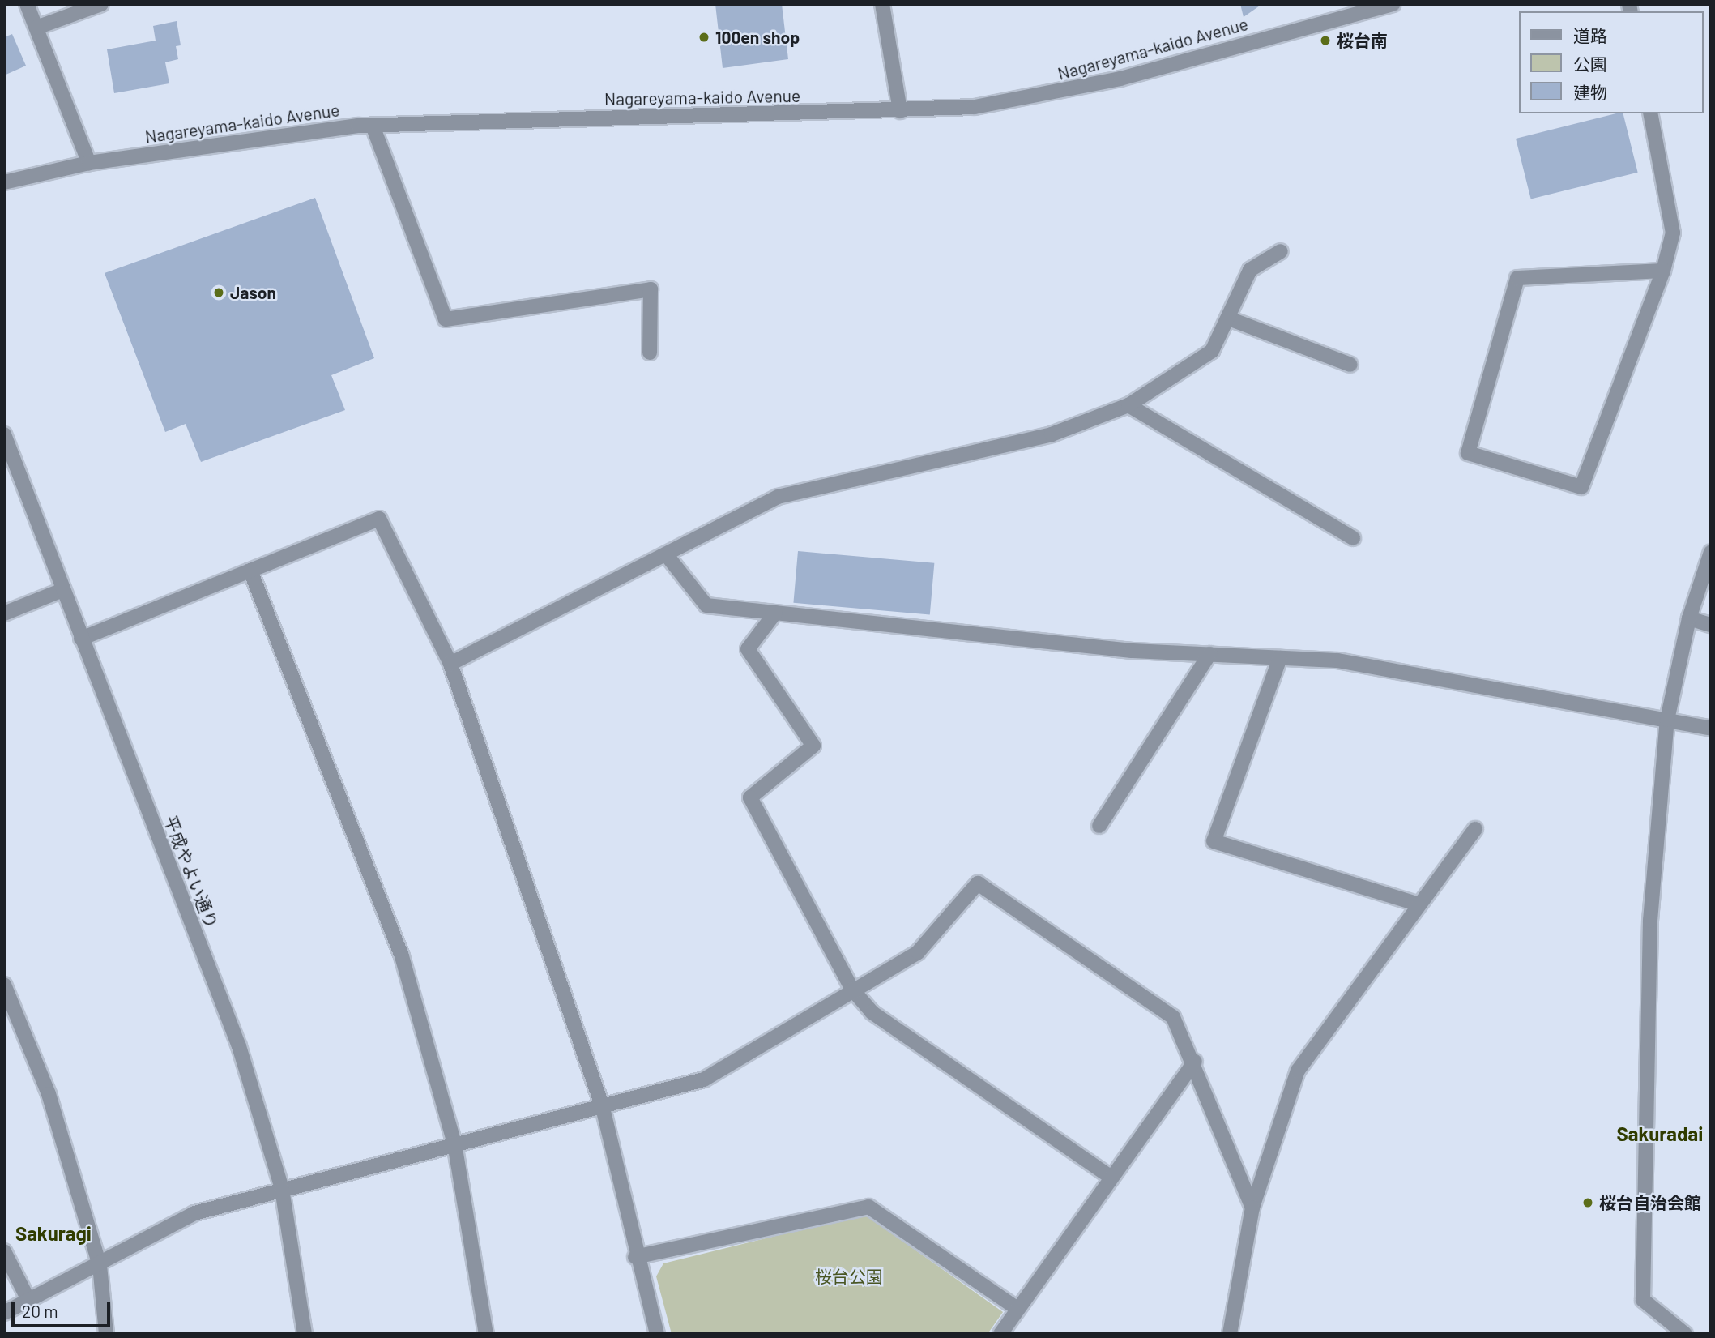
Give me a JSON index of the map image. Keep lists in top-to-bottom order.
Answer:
{
  "streets": {
    "street": ["Nagareyama-kaido Avenue", "平成やよい通り"]
  },
  "districts": ["Sakuradai", "Sakuragi"],
  "parks": ["桜台公園"],
  "places": [
    "100en shop",
    "桜台南",
    "Jason",
    "桜台自治会館"
  ],
  "legend": ["道路", "公園", "建物"],
  "scale_bar": "20 m"
}
